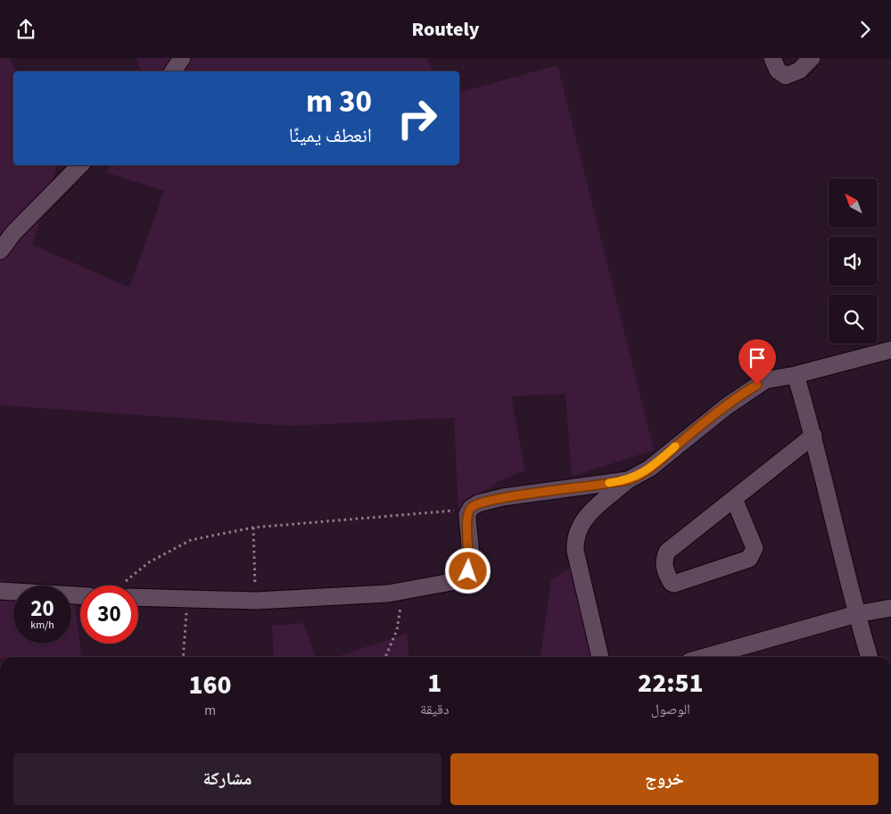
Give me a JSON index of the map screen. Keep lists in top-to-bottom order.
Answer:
{
  "north": "top left",
  "page": {
    "header": "Routely",
    "turn": ["30 m", "انعطف يمينًا"],
    "speed": "20 km/h",
    "limit": "30",
    "eta": [
      "22:51",
      "الوصول",
      "1",
      "دقيقة",
      "160",
      "m"
    ],
    "buttons": ["خروج", "مشاركة"]
  }
}
